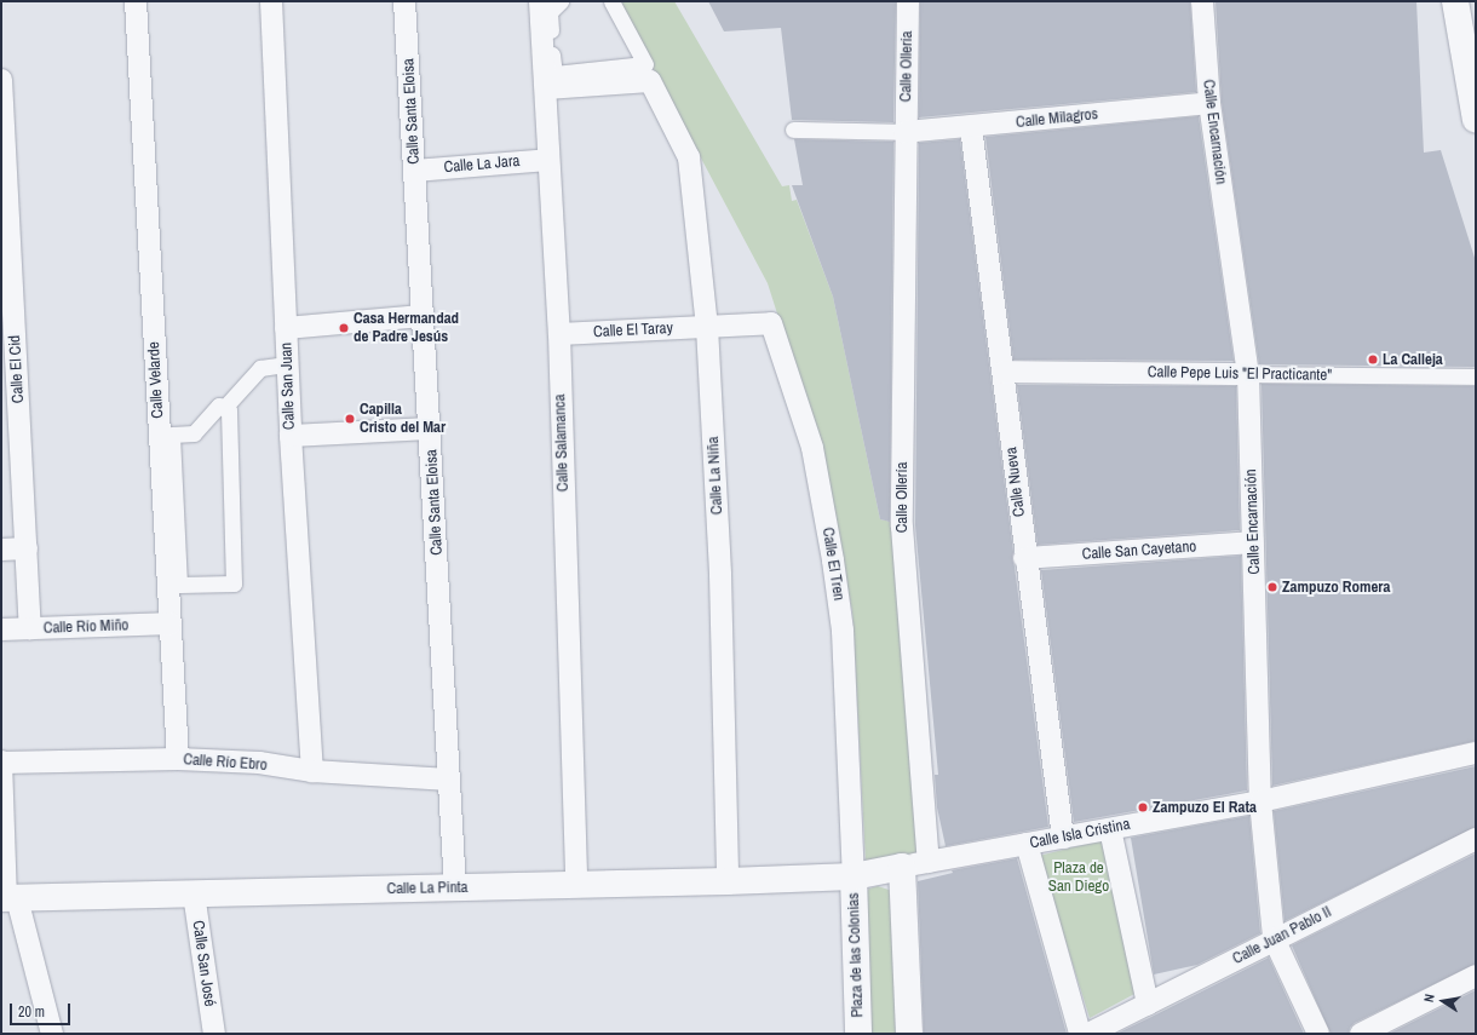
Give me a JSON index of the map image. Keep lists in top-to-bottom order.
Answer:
{
  "streets": {
    "street": [
      "Calle Ollería",
      "Calle Santa Eloisa",
      "Calle Milagros",
      "Calle Encarnación",
      "Calle La Jara",
      "Calle El Taray",
      "Calle El Cid",
      "Calle Pepe Luis \"El Practicante\"",
      "Calle Velarde",
      "Calle San Juan",
      "Calle Salamanca",
      "Calle La Niña",
      "Calle Nueva",
      "Calle San Cayetano",
      "Calle El Tren",
      "Calle Río Miño",
      "Calle Río Ebro",
      "Calle Isla Cristina",
      "Calle La Pinta",
      "Calle Juan Pablo II",
      "Plaza de las Colonias",
      "Calle San José"
    ]
  },
  "crossings": [
    ["Calle Ollería", "Calle Milagros"],
    ["Calle Ollería", "Calle Isla Cristina"],
    ["Calle Santa Eloisa", "Calle La Jara"],
    ["Calle Santa Eloisa", "Calle Río Ebro"],
    ["Calle Santa Eloisa", "Calle La Pinta"],
    ["Calle Milagros", "Calle Encarnación"],
    ["Calle Milagros", "Calle Nueva"],
    ["Calle Encarnación", "Calle Pepe Luis \"El Practicante\""],
    ["Calle Encarnación", "Calle San Cayetano"],
    ["Calle Encarnación", "Calle Isla Cristina"],
    ["Calle Encarnación", "Calle Juan Pablo II"],
    ["Calle La Jara", "Calle Salamanca"],
    ["Calle El Taray", "Calle Salamanca"],
    ["Calle El Taray", "Calle La Niña"],
    ["Calle El Taray", "Calle El Tren"],
    ["Calle El Cid", "Calle Río Miño"],
    ["Calle Pepe Luis \"El Practicante\"", "Calle Nueva"],
    ["Calle Velarde", "Calle Río Miño"],
    ["Calle Velarde", "Calle Río Ebro"],
    ["Calle San Juan", "Calle Río Ebro"],
    ["Calle Salamanca", "Calle La Niña"],
    ["Calle Salamanca", "Calle La Pinta"],
    ["Calle La Niña", "Calle El Tren"],
    ["Calle La Niña", "Calle La Pinta"],
    ["Calle Nueva", "Calle San Cayetano"],
    ["Calle Nueva", "Calle Isla Cristina"],
    ["Calle El Tren", "Calle Isla Cristina"],
    ["Calle El Tren", "Calle La Pinta"],
    ["Calle El Tren", "Plaza de las Colonias"],
    ["Calle Isla Cristina", "Calle La Pinta"],
    ["Calle Isla Cristina", "Plaza de las Colonias"],
    ["Calle La Pinta", "Plaza de las Colonias"],
    ["Calle La Pinta", "Calle San José"]
  ],
  "parks": ["Plaza de San Diego"],
  "places": [
    "Casa Hermandad de Padre Jesús",
    "La Calleja",
    "Capilla Cristo del Mar",
    "Zampuzo Romera",
    "Zampuzo El Rata"
  ],
  "scale_bar": "20 m",
  "north": "left"
}
